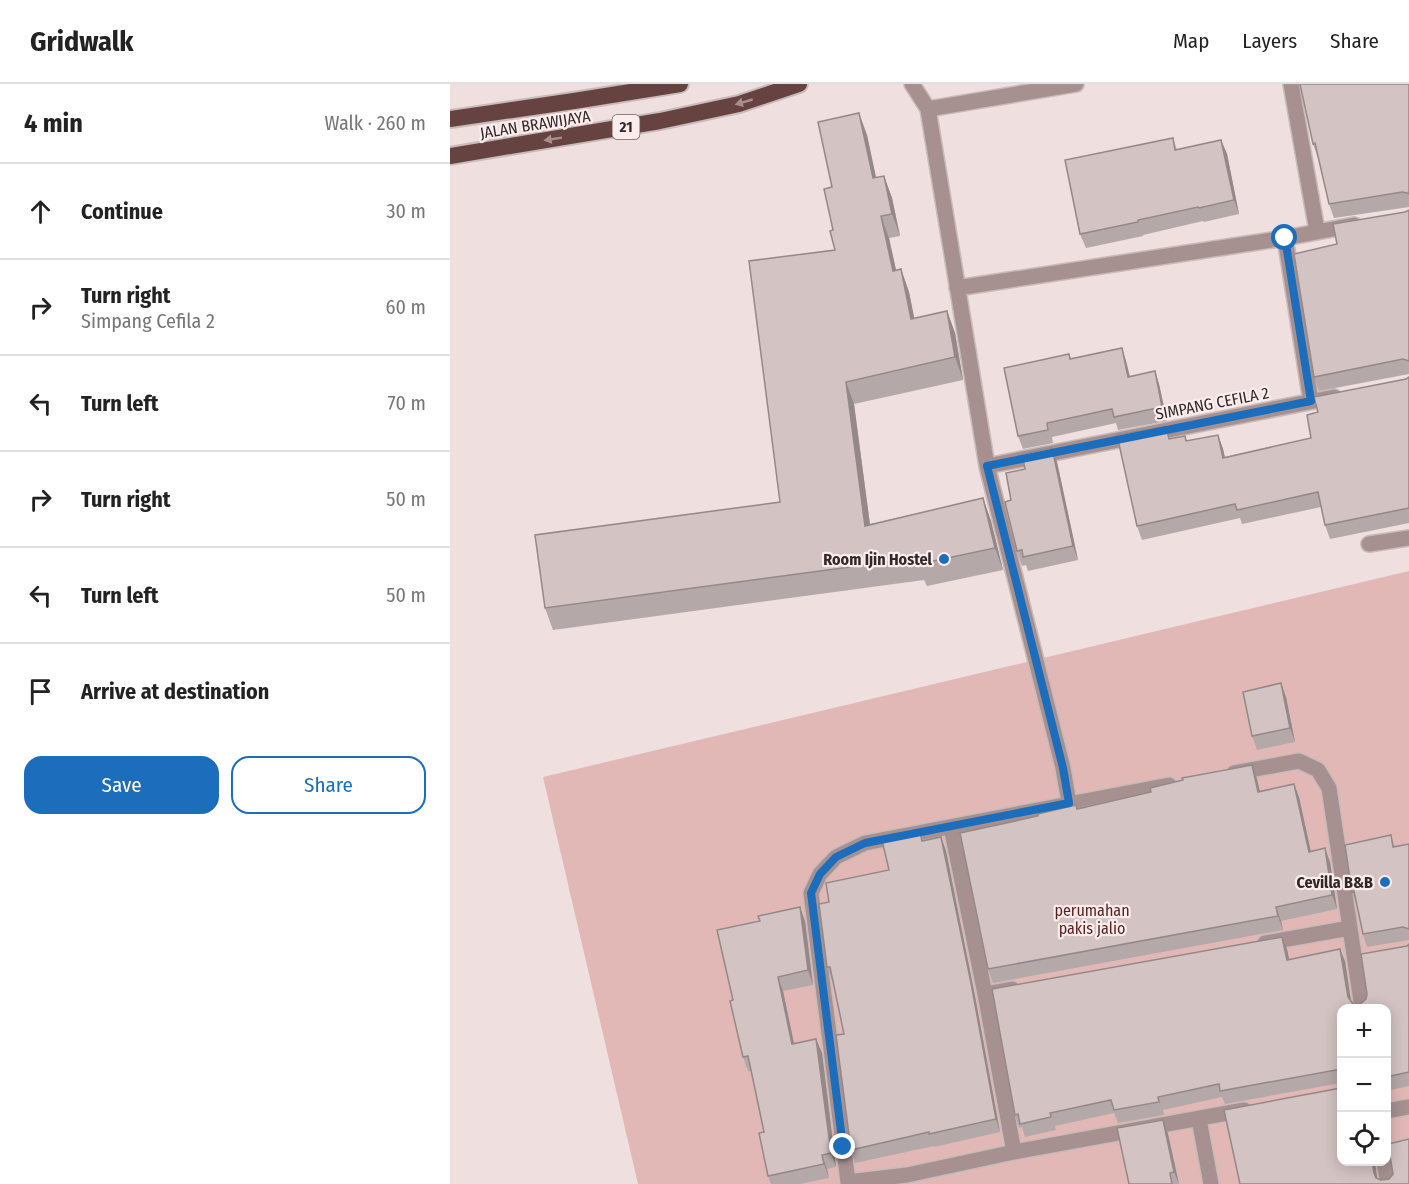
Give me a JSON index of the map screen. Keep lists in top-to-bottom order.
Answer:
{
  "streets": {
    "highway": ["JALAN BRAWIJAYA", "21"],
    "street": ["SIMPANG CEFILA 2"]
  },
  "parks": ["perumahan pakis jalio"],
  "places": ["Room Ijin Hostel", "Cevilla B&B"],
  "page": {
    "header": "Gridwalk",
    "nav": ["Map", "Layers", "Share"],
    "heading": ["4 min", "Walk · 260 m"],
    "list": [
      ["Continue", "30 m"],
      ["Turn right", "Simpang Cefila 2", "60 m"],
      ["Turn left", "70 m"],
      ["Turn right", "50 m"],
      ["Turn left", "50 m"],
      "Arrive at destination"
    ],
    "buttons": ["Save", "Share"],
    "map_buttons": ["+", "−"]
  }
}
